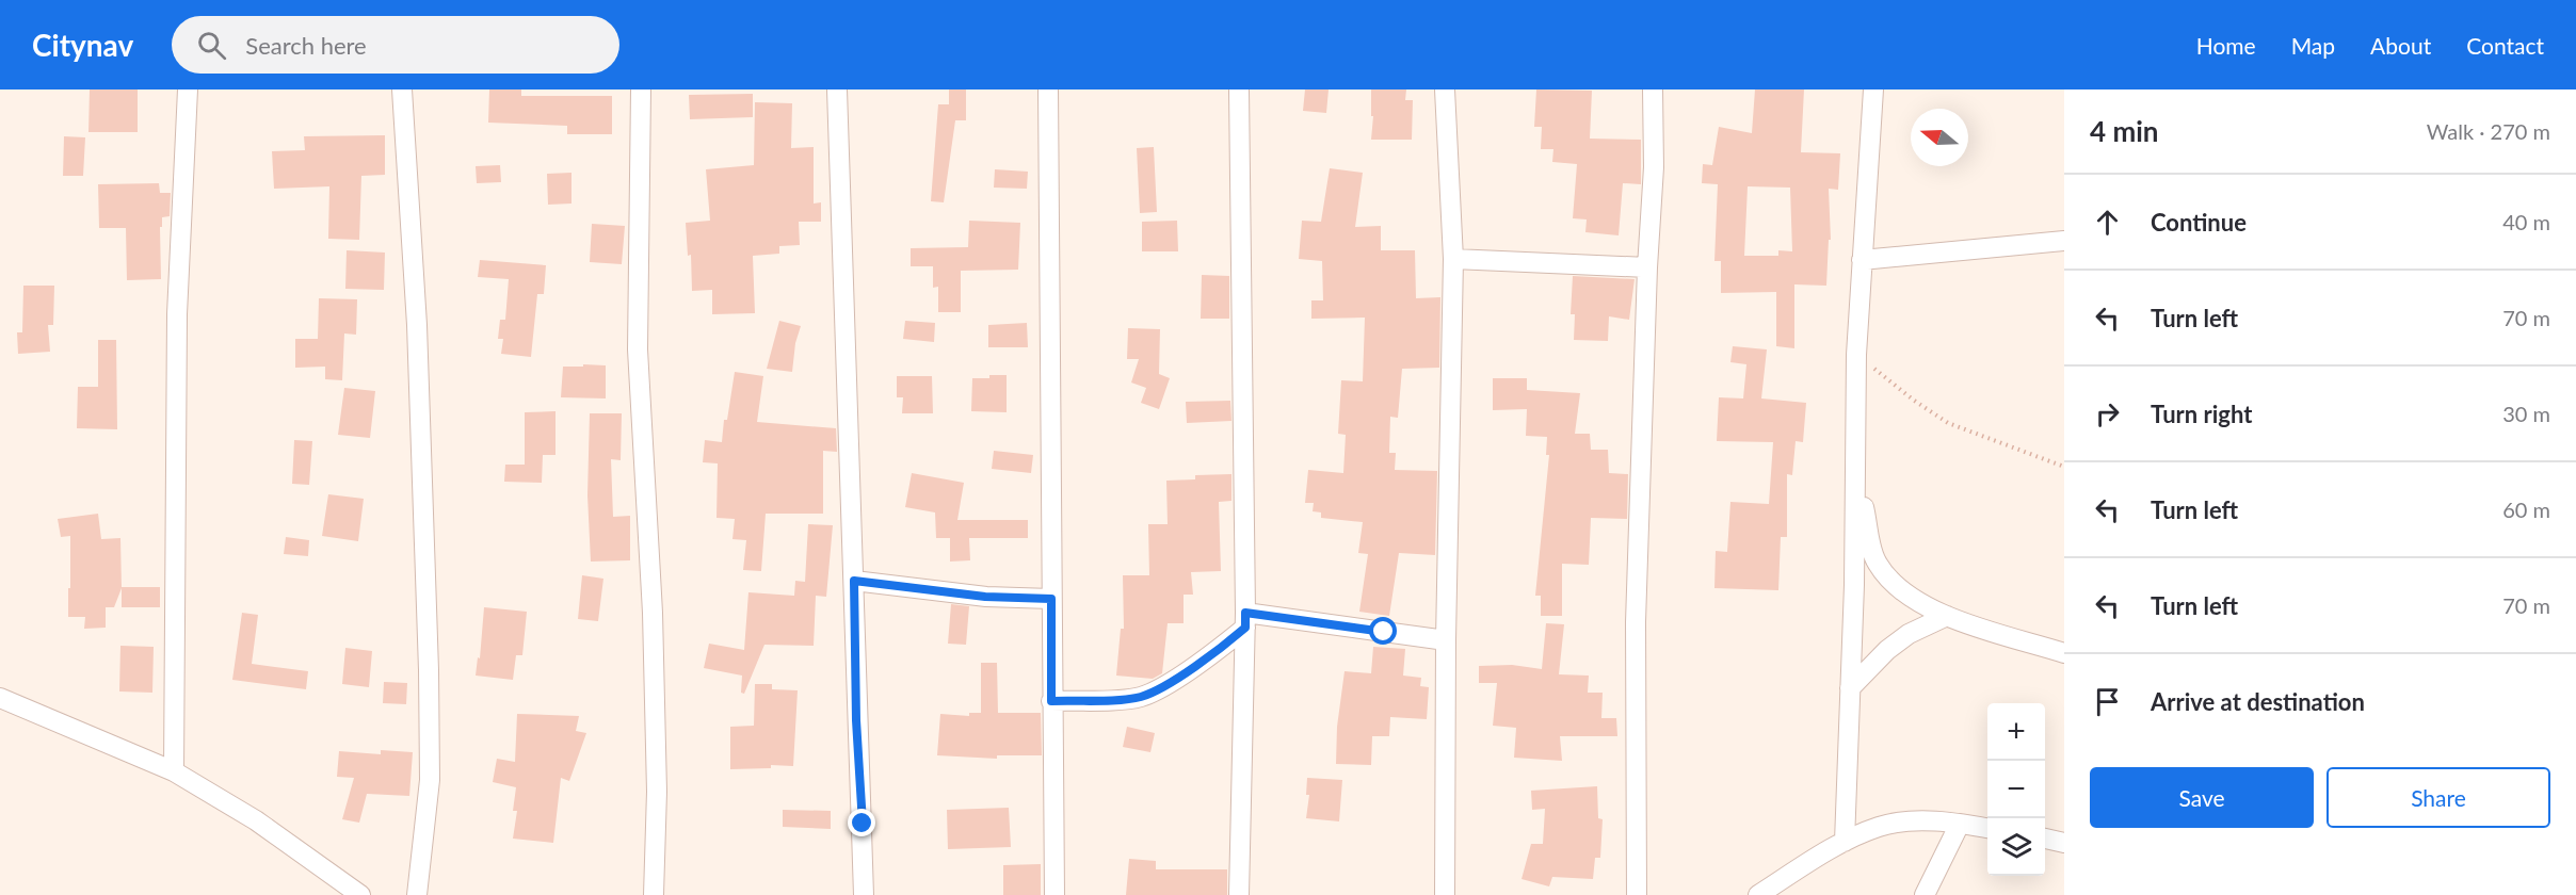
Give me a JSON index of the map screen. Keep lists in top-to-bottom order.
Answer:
{
  "north": "left",
  "page": {
    "header": "Citynav",
    "search": "Search here",
    "nav": [
      "Home",
      "Map",
      "About",
      "Contact"
    ],
    "heading": ["4 min", "Walk · 270 m"],
    "list": [
      ["Continue", "40 m"],
      ["Turn left", "70 m"],
      ["Turn right", "30 m"],
      ["Turn left", "60 m"],
      ["Turn left", "70 m"],
      "Arrive at destination"
    ],
    "map_buttons": ["+", "−"],
    "buttons": ["Save", "Share"]
  }
}
